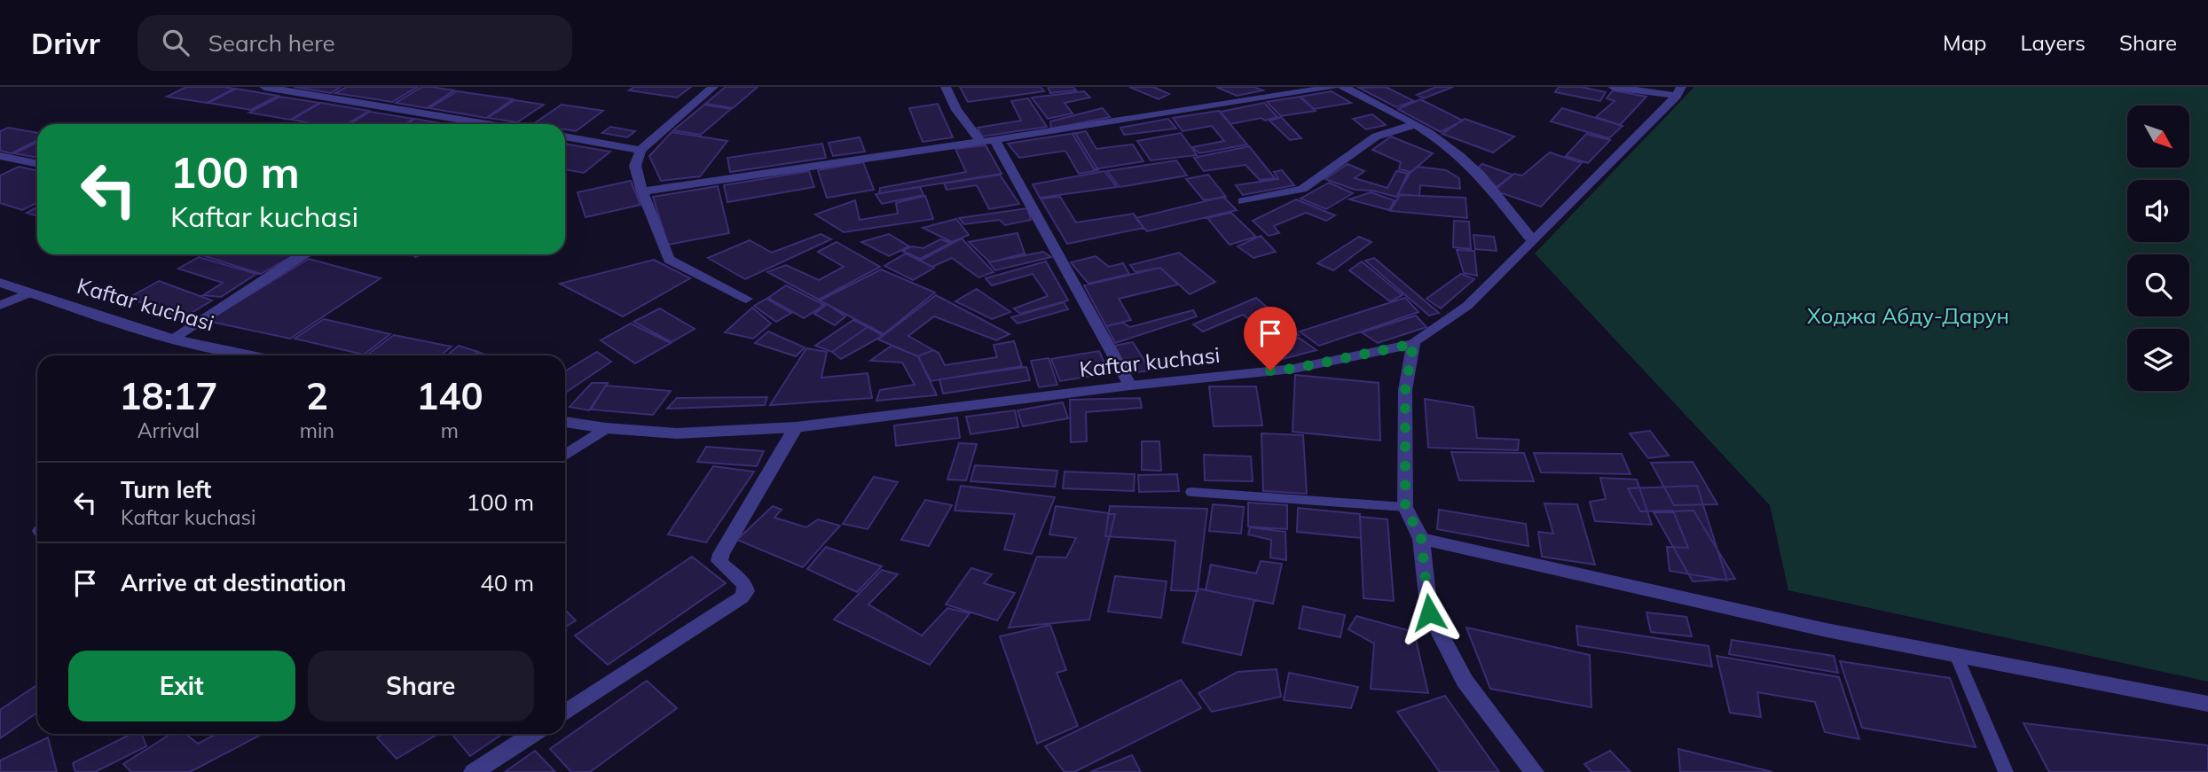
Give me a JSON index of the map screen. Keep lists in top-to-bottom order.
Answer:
{
  "streets": {
    "street": ["Kaftar kuchasi"]
  },
  "parks": ["Ходжа Абду-Дарун"],
  "north": "bottom right",
  "page": {
    "header": "Drivr",
    "search": "Search here",
    "nav": ["Map", "Layers", "Share"],
    "turn": ["100 m", "Kaftar kuchasi"],
    "eta": [
      "18:17",
      "Arrival",
      "2",
      "min",
      "140",
      "m"
    ],
    "list": [
      {
        "name": "Turn left",
        "note": "Kaftar kuchasi",
        "value": "100 m"
      },
      {
        "name": "Arrive at destination",
        "value": "40 m"
      }
    ],
    "buttons": ["Exit", "Share"]
  }
}
